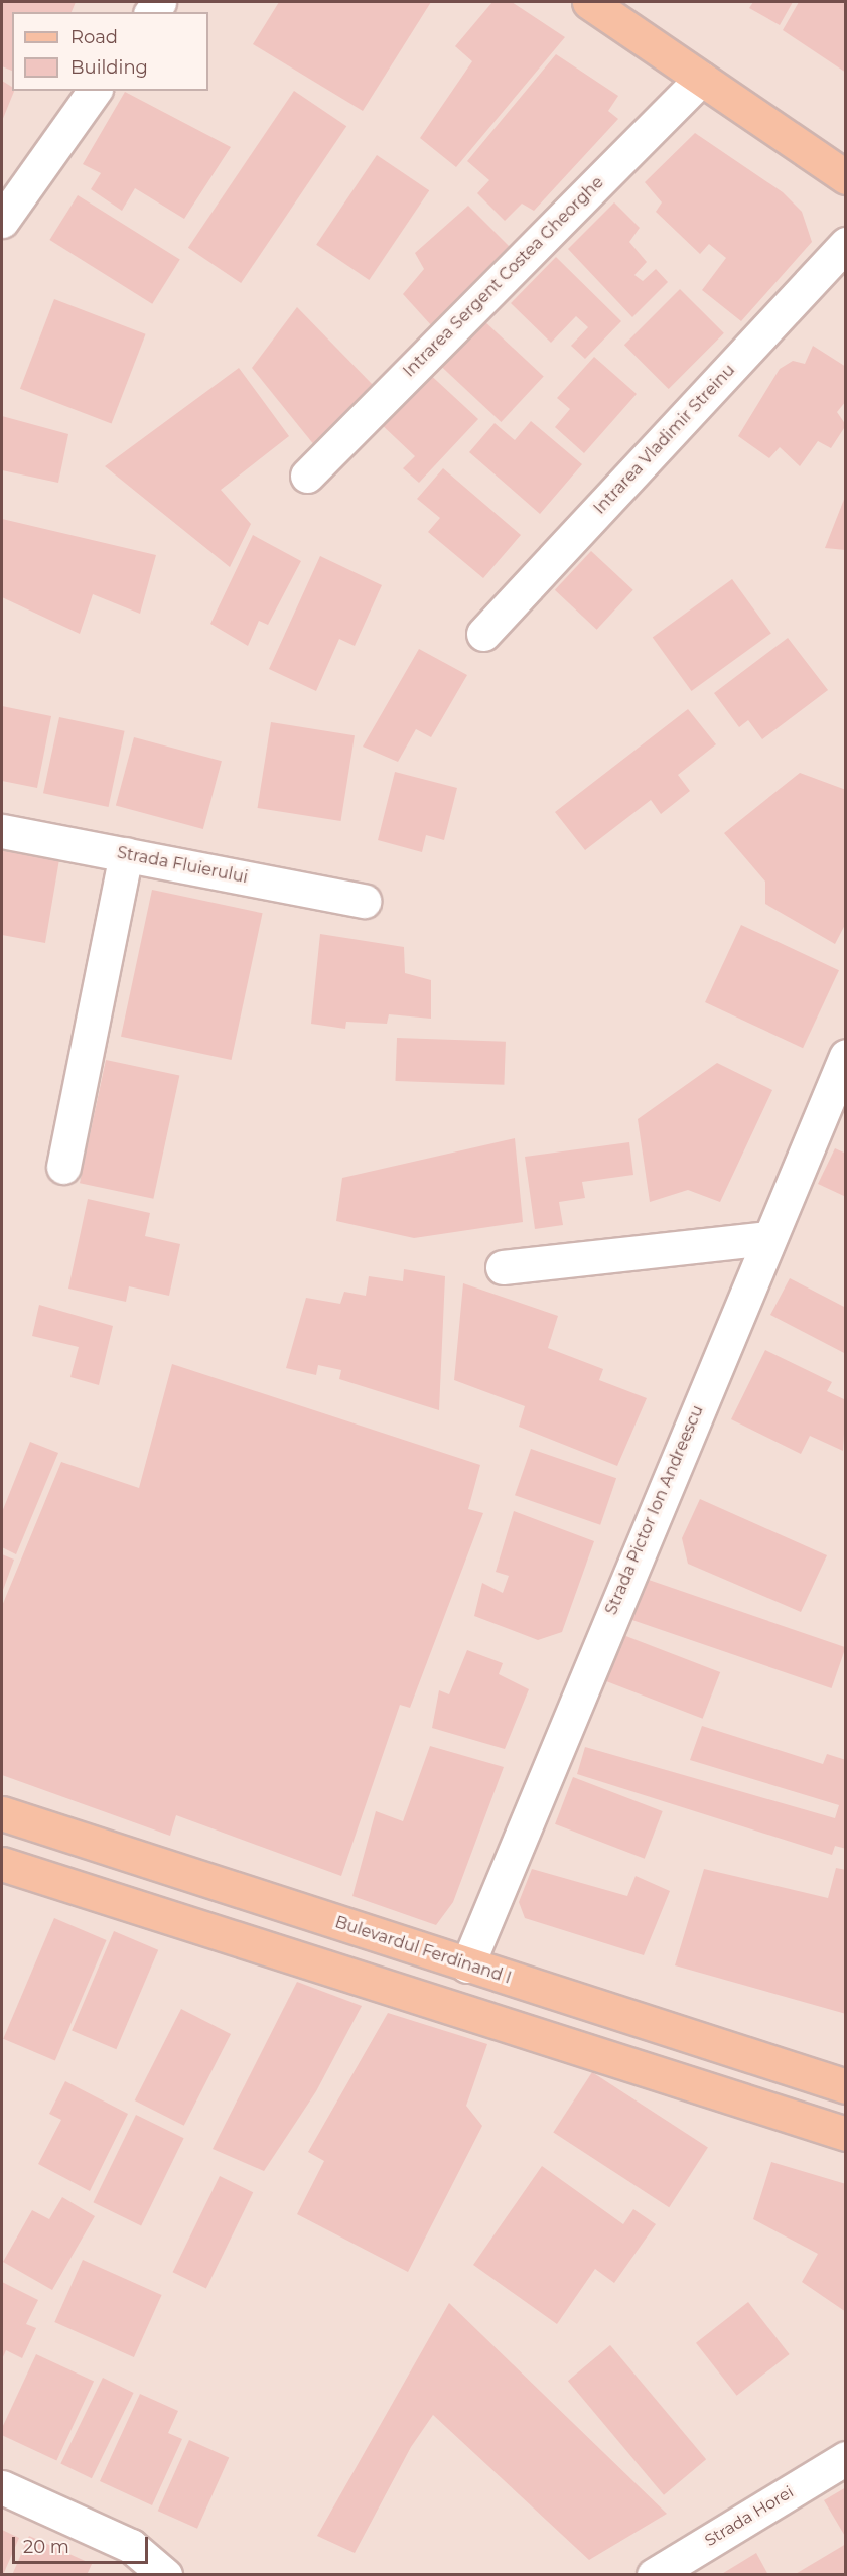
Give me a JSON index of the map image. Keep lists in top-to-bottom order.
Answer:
{
  "streets": {
    "main road": ["Bulevardul Ferdinand I"],
    "street": [
      "Intrarea Sergent Costea Gheorghe",
      "Intrarea Vladimir Streinu",
      "Strada Fluierului",
      "Strada Pictor Ion Andreescu",
      "Strada Horei"
    ]
  },
  "crossings": [
    ["Strada Pictor Ion Andreescu", "Bulevardul Ferdinand I"]
  ],
  "legend": ["Road", "Building"],
  "scale_bar": "20 m"
}
